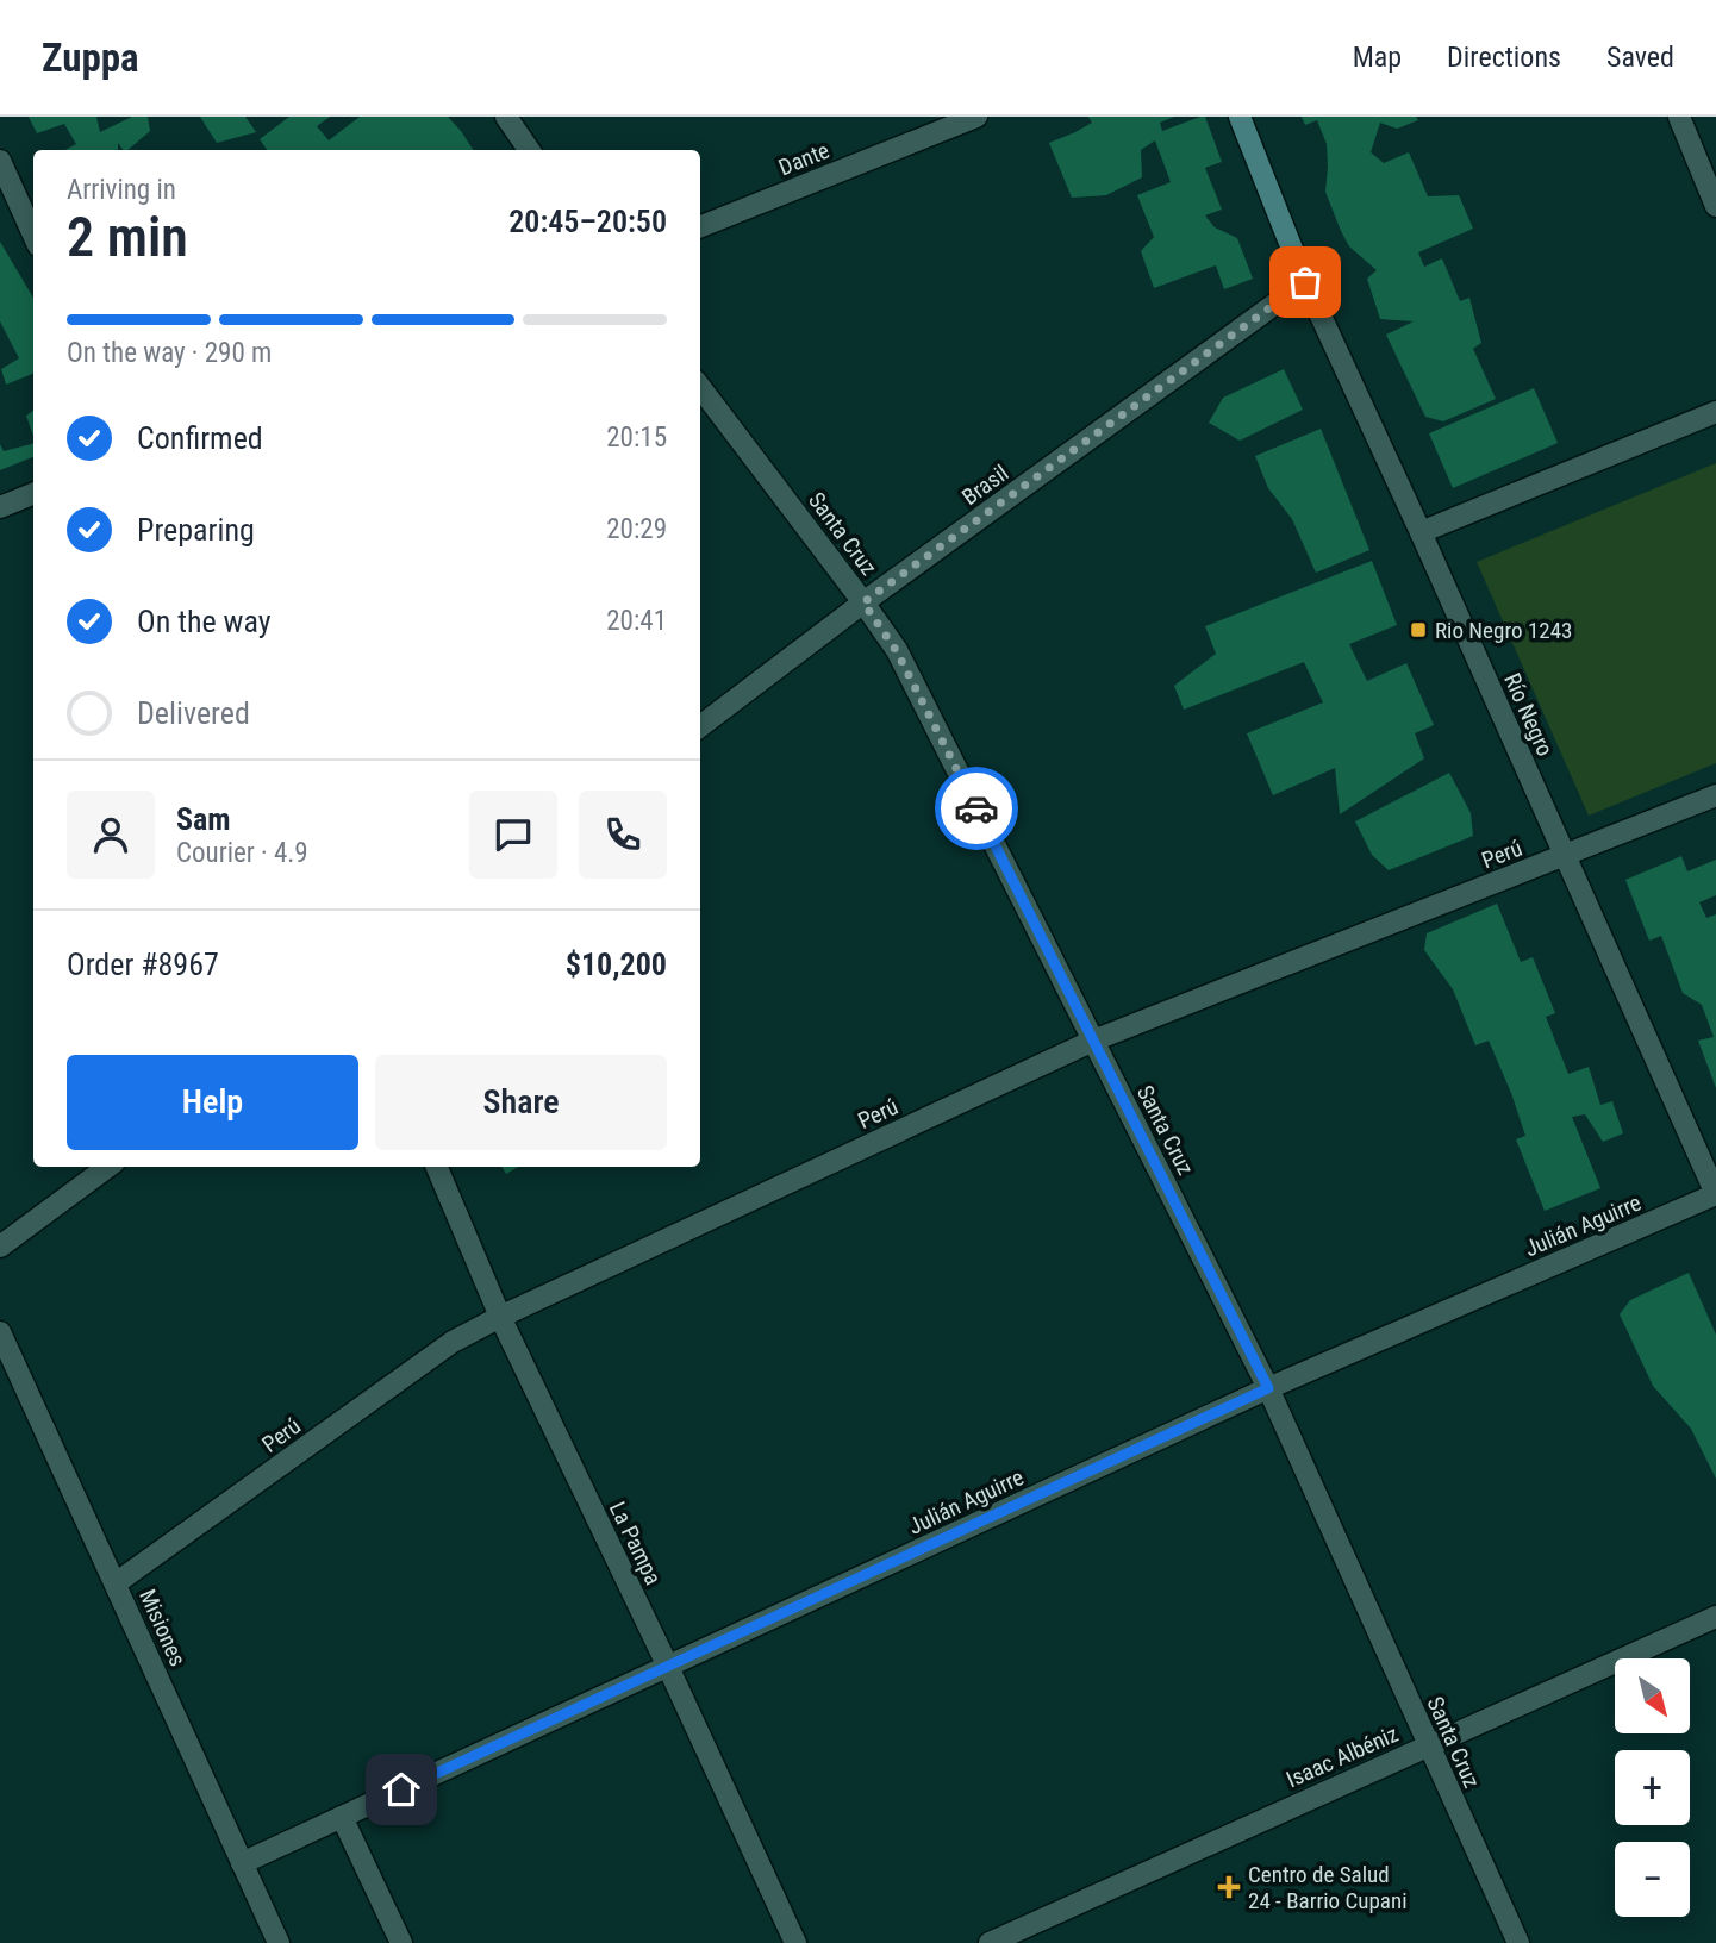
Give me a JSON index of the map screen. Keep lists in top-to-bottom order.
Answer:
{
  "streets": {
    "main road": ["Río Negro"],
    "street": [
      "Dante",
      "Brasil",
      "Santa Cruz",
      "Perú",
      "Julián Aguirre",
      "La Pampa",
      "Misiones",
      "Isaac Albéniz"
    ]
  },
  "crossings": [
    ["Brasil", "Santa Cruz"],
    ["Brasil", "Río Negro"],
    ["Santa Cruz", "Perú"],
    ["Santa Cruz", "Julián Aguirre"],
    ["Santa Cruz", "Isaac Albéniz"],
    ["Río Negro", "Perú"],
    ["Río Negro", "Julián Aguirre"],
    ["Perú", "La Pampa"],
    ["Perú", "Misiones"],
    ["Julián Aguirre", "La Pampa"],
    ["Julián Aguirre", "Misiones"]
  ],
  "places": {
    "transit": ["Rio Negro 1243"],
    "health": ["Centro de Salud 24 - Barrio Cupani"]
  },
  "north": "bottom right",
  "page": {
    "header": "Zuppa",
    "nav": ["Map", "Directions", "Saved"],
    "heading": ["2 min", "Arriving in", "20:45–20:50"],
    "panel": [
      "Sam",
      "Courier · 4.9",
      "Order #8967",
      "$10,200"
    ],
    "bar": "On the way · 290 m",
    "list": [
      ["Confirmed", "20:15"],
      ["Preparing", "20:29"],
      ["On the way", "20:41"],
      "Delivered"
    ],
    "buttons": ["Help", "Share"],
    "map_buttons": ["+", "−"]
  }
}
